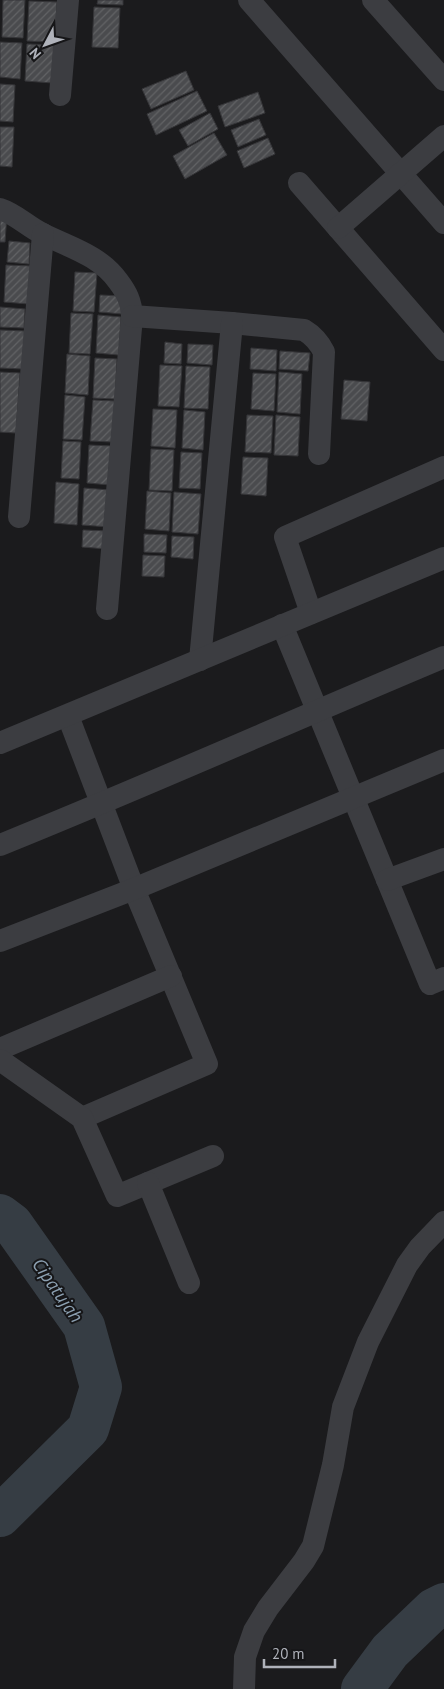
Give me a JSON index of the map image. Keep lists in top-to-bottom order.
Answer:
{
  "water": ["Cipatujah"],
  "scale_bar": "20 m",
  "north": "bottom left"
}
